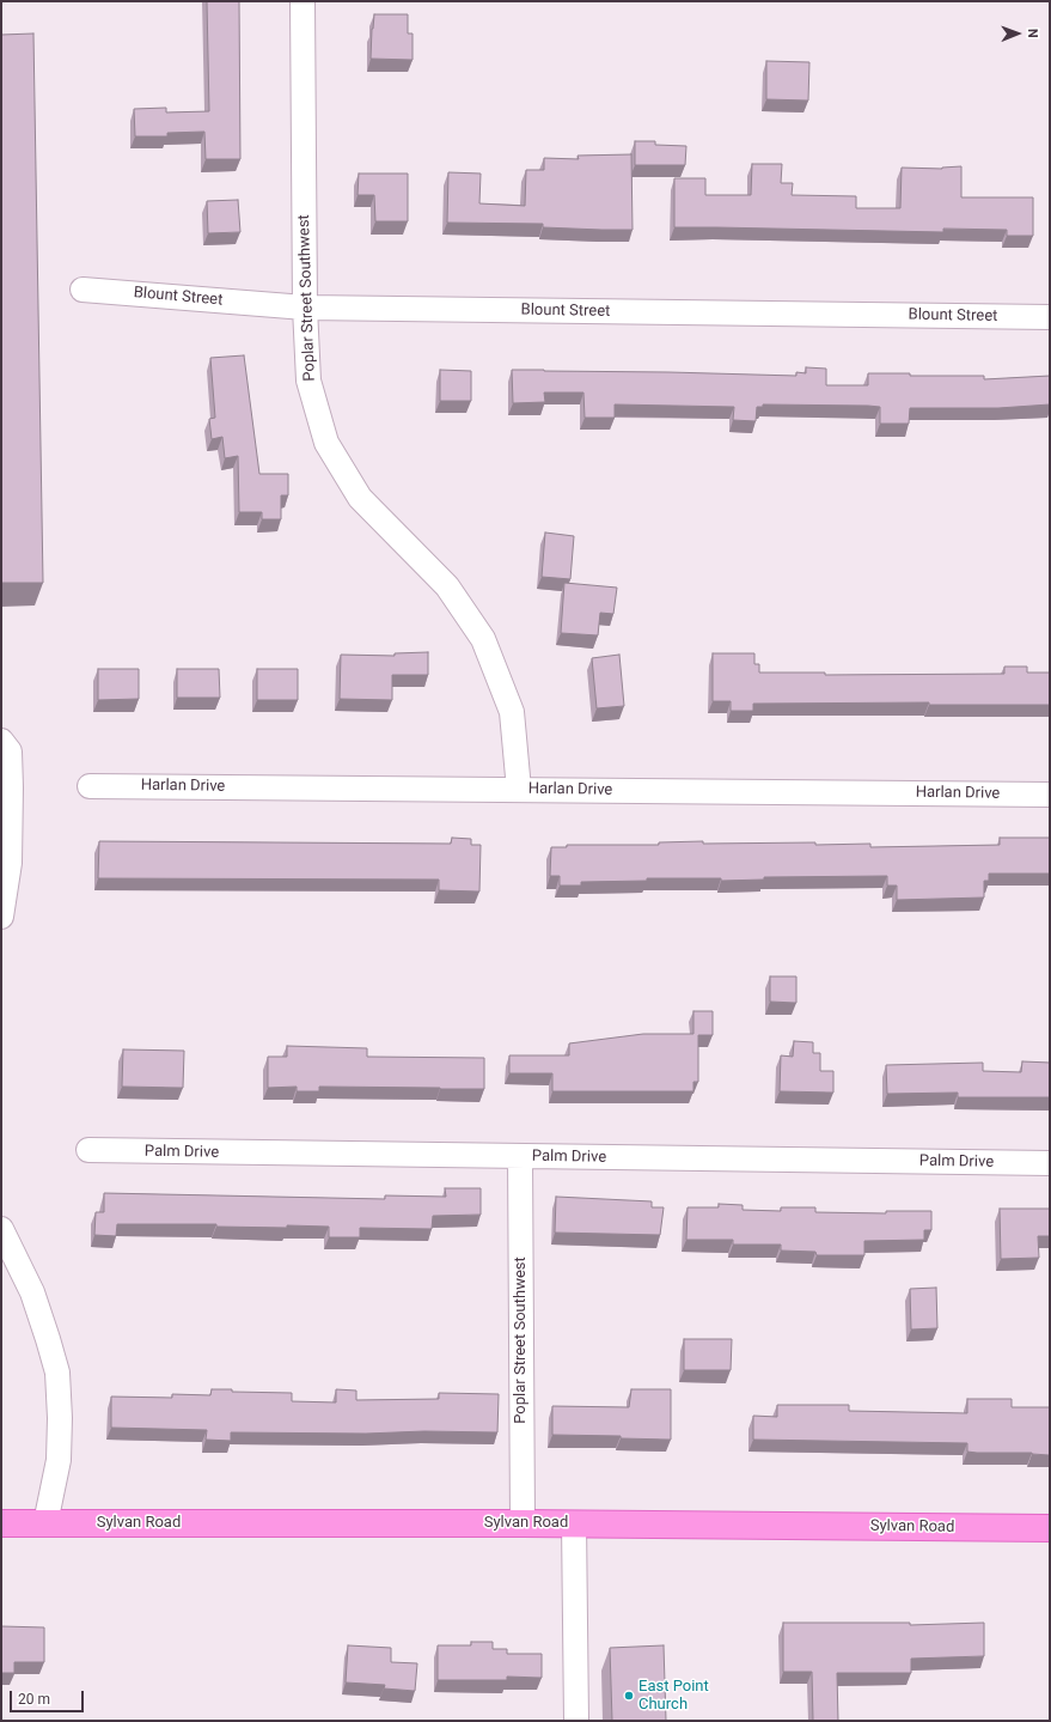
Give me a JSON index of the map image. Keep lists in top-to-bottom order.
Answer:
{
  "streets": {
    "main road": ["Sylvan Road"],
    "street": [
      "Blount Street",
      "Poplar Street Southwest",
      "Harlan Drive",
      "Palm Drive"
    ]
  },
  "crossings": [
    ["Blount Street", "Poplar Street Southwest"],
    ["Poplar Street Southwest", "Harlan Drive"],
    ["Poplar Street Southwest", "Palm Drive"],
    ["Poplar Street Southwest", "Sylvan Road"]
  ],
  "places": ["East Point Church"],
  "scale_bar": "20 m",
  "north": "right"
}
